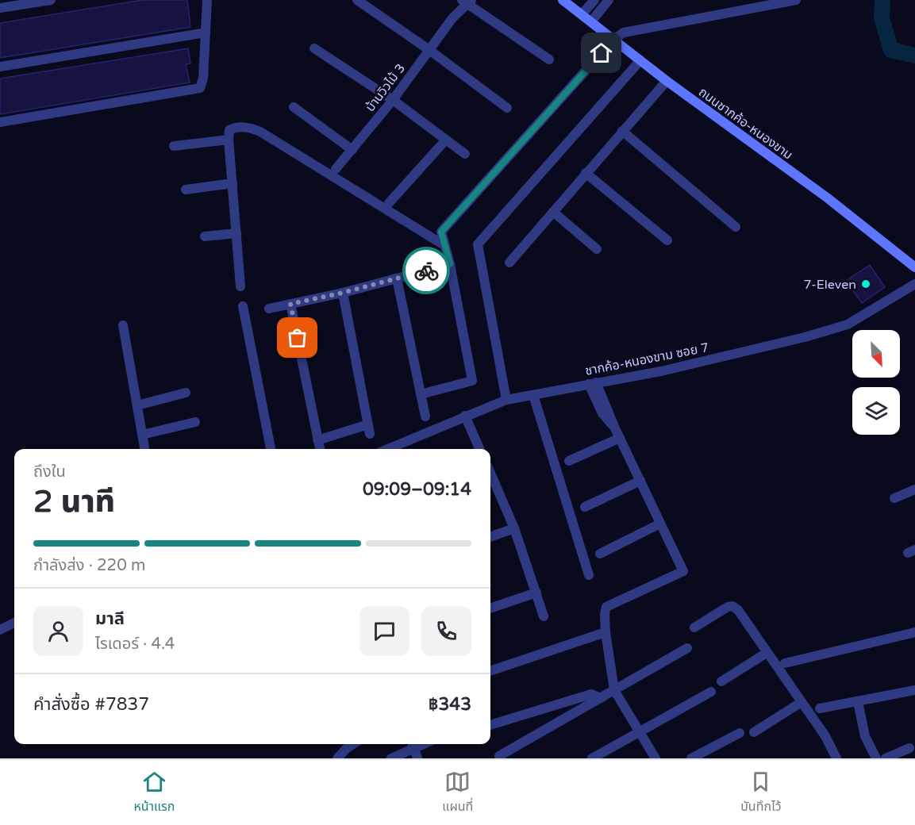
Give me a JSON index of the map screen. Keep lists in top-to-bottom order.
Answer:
{
  "streets": {
    "street": ["บ้านวิวไม้ 3", "ถนนชากค้อ-หนองขาม", "ชากค้อ-หนองขาม ซอย 7"]
  },
  "places": ["7-Eleven"],
  "north": "bottom right",
  "page": {
    "heading": ["2 นาที", "ถึงใน", "09:09–09:14"],
    "panel": [
      "มาลี",
      "ไรเดอร์ · 4.4",
      "คำสั่งซื้อ #7837",
      "฿343"
    ],
    "bar": "กำลังส่ง · 220 m",
    "tabs": ["หน้าแรก", "แผนที่", "บันทึกไว้"]
  }
}
